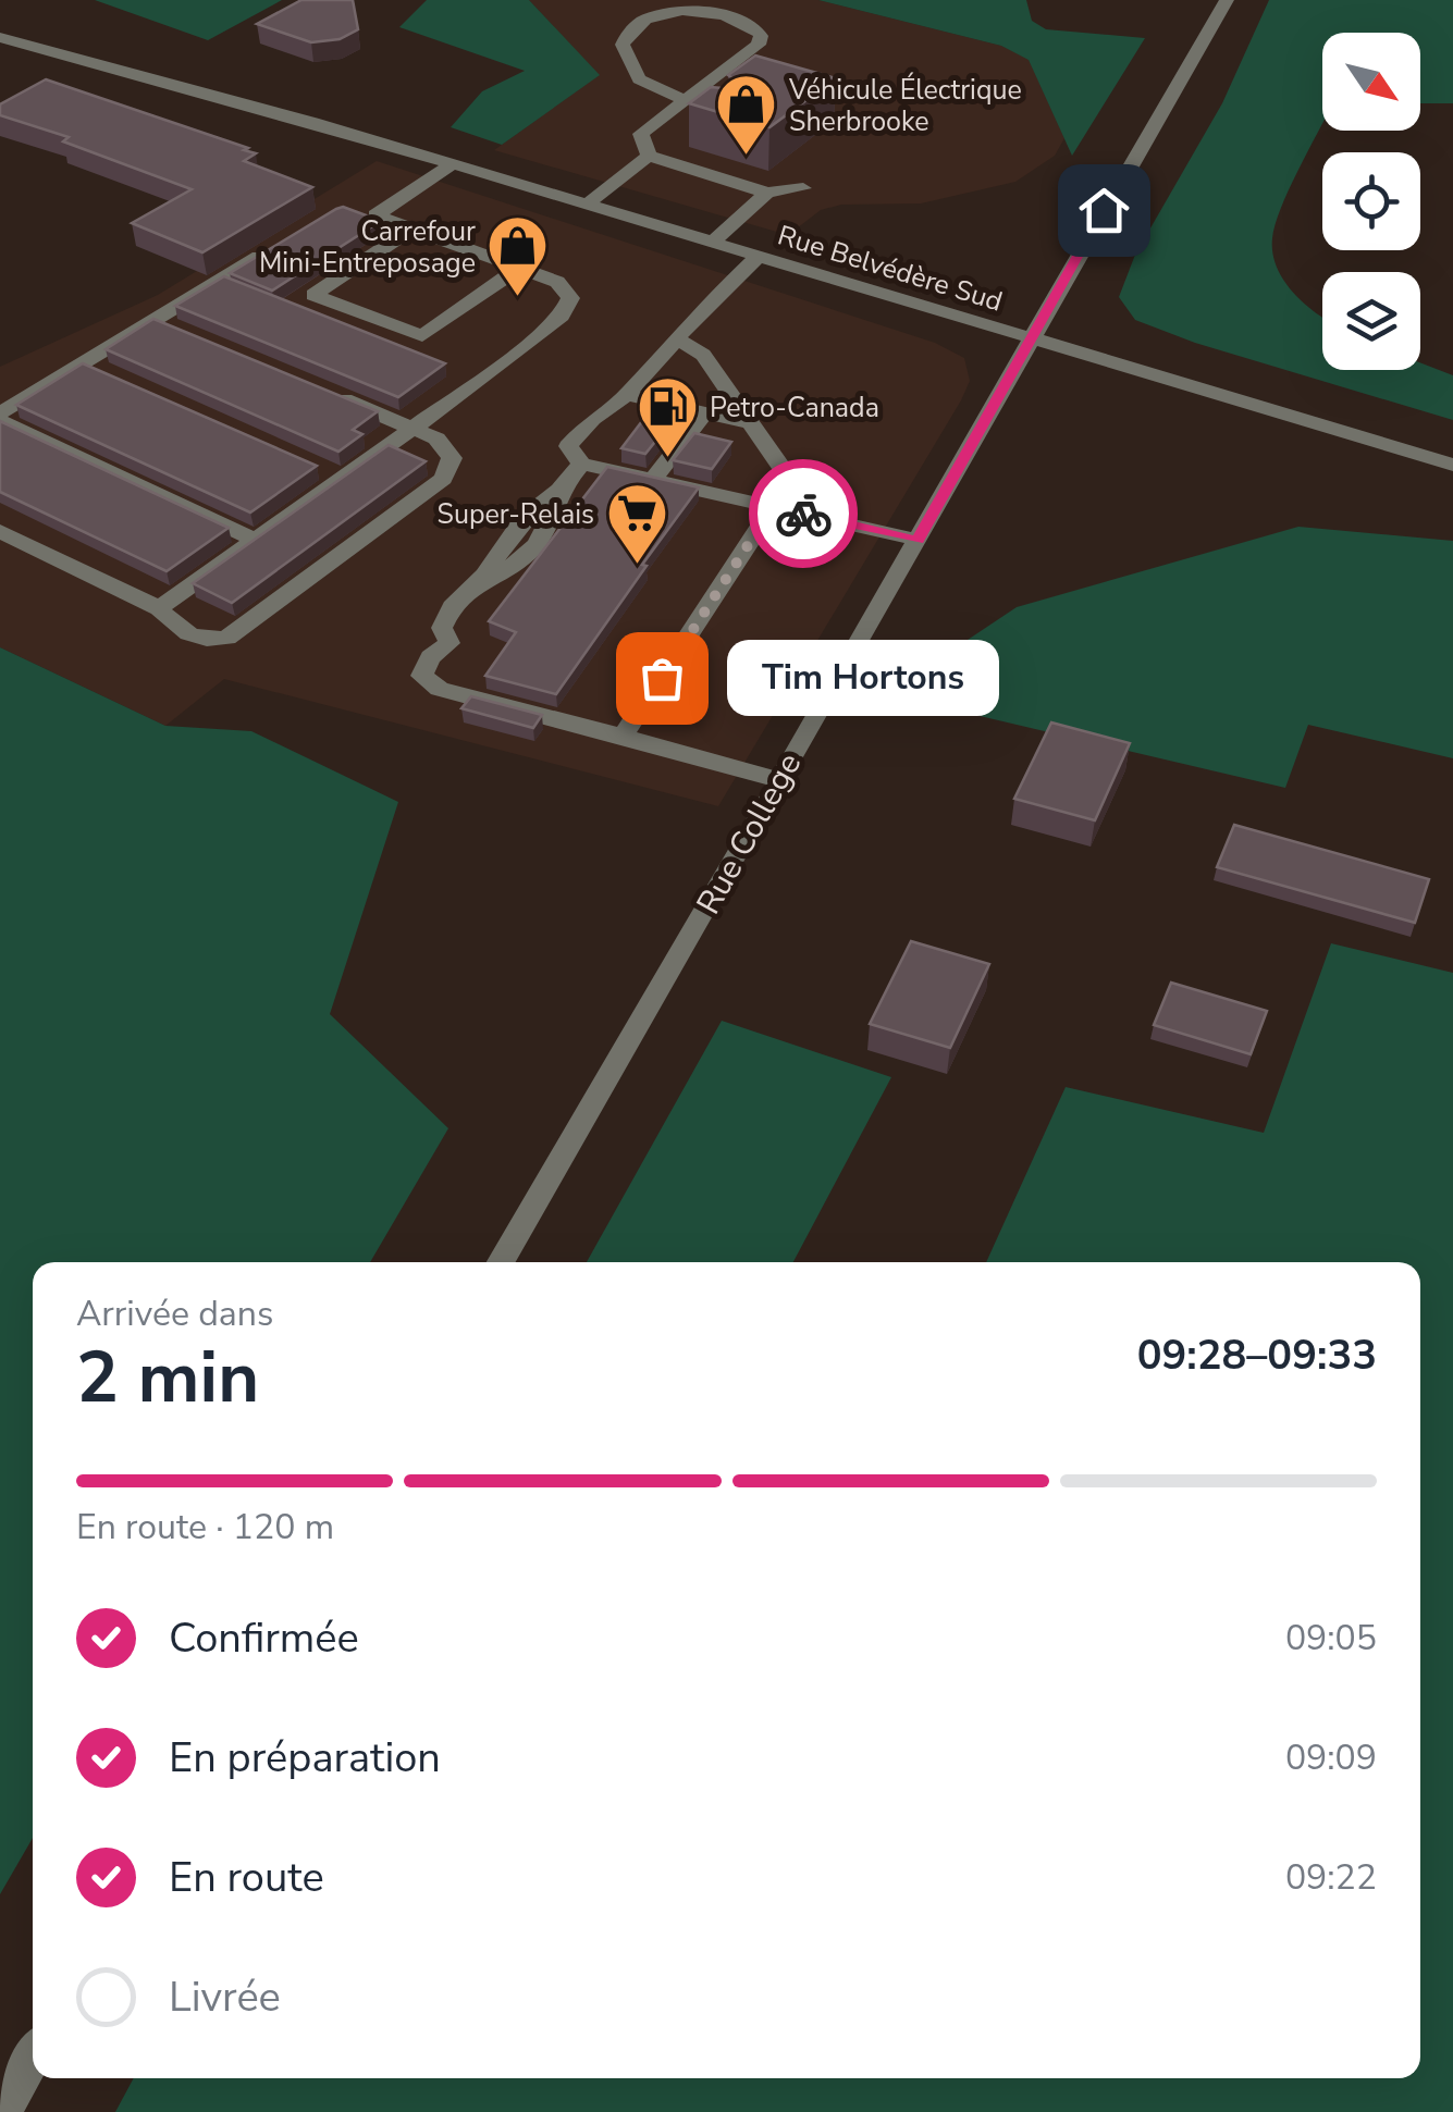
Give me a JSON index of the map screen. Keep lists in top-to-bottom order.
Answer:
{
  "streets": {
    "street": ["Rue Belvédère Sud", "Rue College"]
  },
  "crossings": [
    ["Rue Belvédère Sud", "Rue College"]
  ],
  "places": {
    "shop": ["Véhicule Électrique Sherbrooke", "Carrefour Mini-Entreposage"],
    "fuel station": ["Petro-Canada"],
    "supermarket": ["Super-Relais"],
    "other": ["Tim Hortons"]
  },
  "north": "bottom right",
  "page": {
    "bubble": "Tim Hortons",
    "heading": ["2 min", "Arrivée dans", "09:28–09:33"],
    "bar": "En route · 120 m",
    "list": [
      ["Confirmée", "09:05"],
      ["En préparation", "09:09"],
      ["En route", "09:22"],
      "Livrée"
    ]
  }
}
